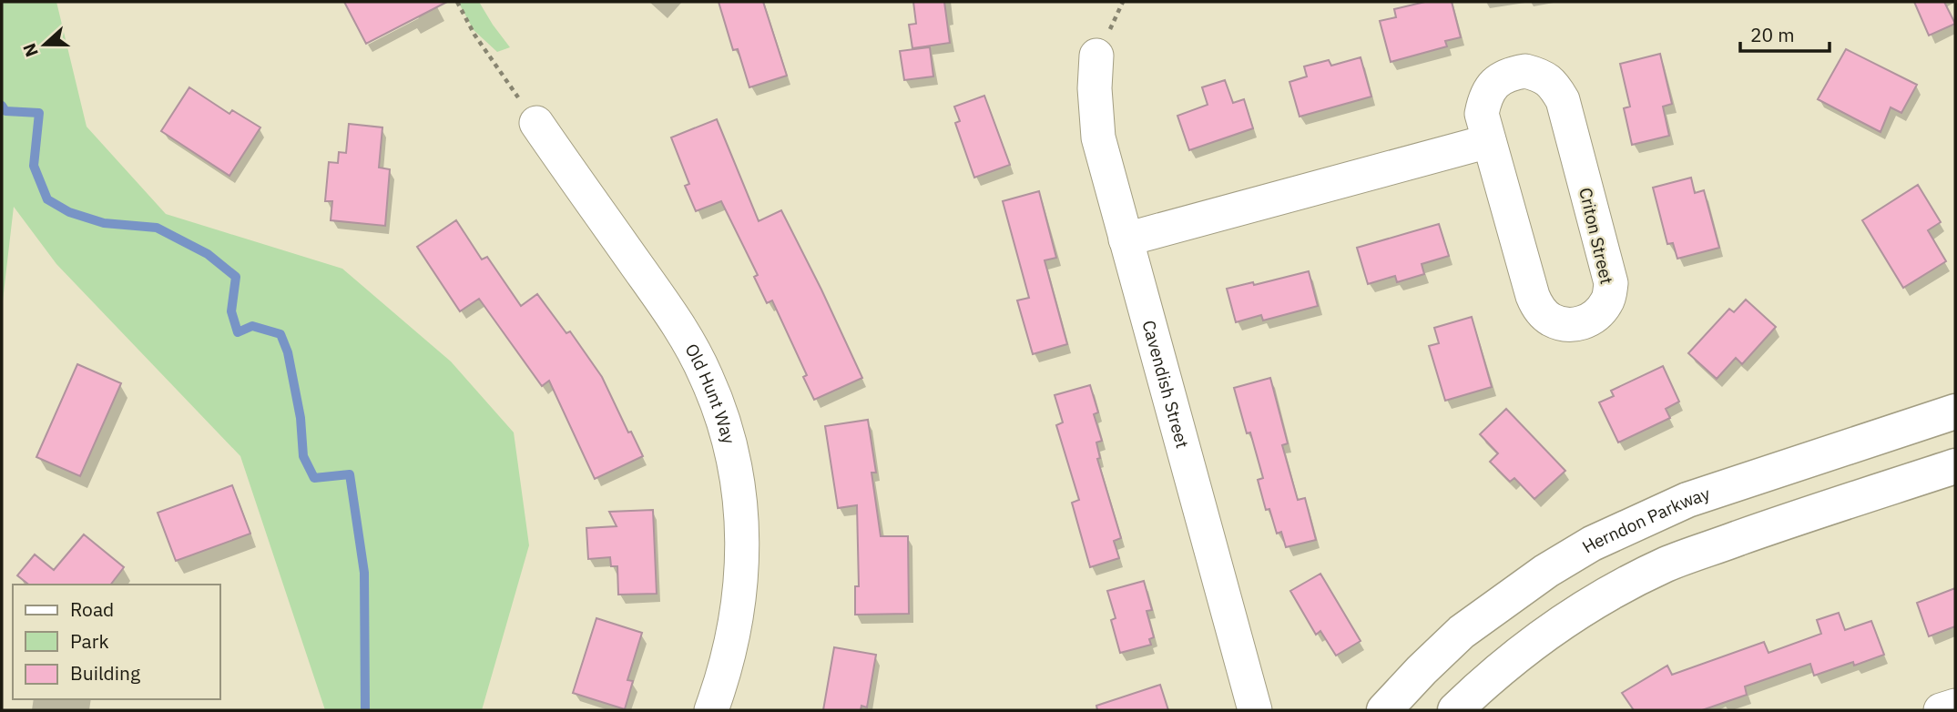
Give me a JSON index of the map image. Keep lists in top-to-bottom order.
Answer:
{
  "streets": {
    "main road": ["Herndon Parkway"],
    "street": ["Criton Street", "Cavendish Street", "Old Hunt Way"]
  },
  "legend": ["Road", "Park", "Building"],
  "scale_bar": "20 m",
  "north": "left"
}
